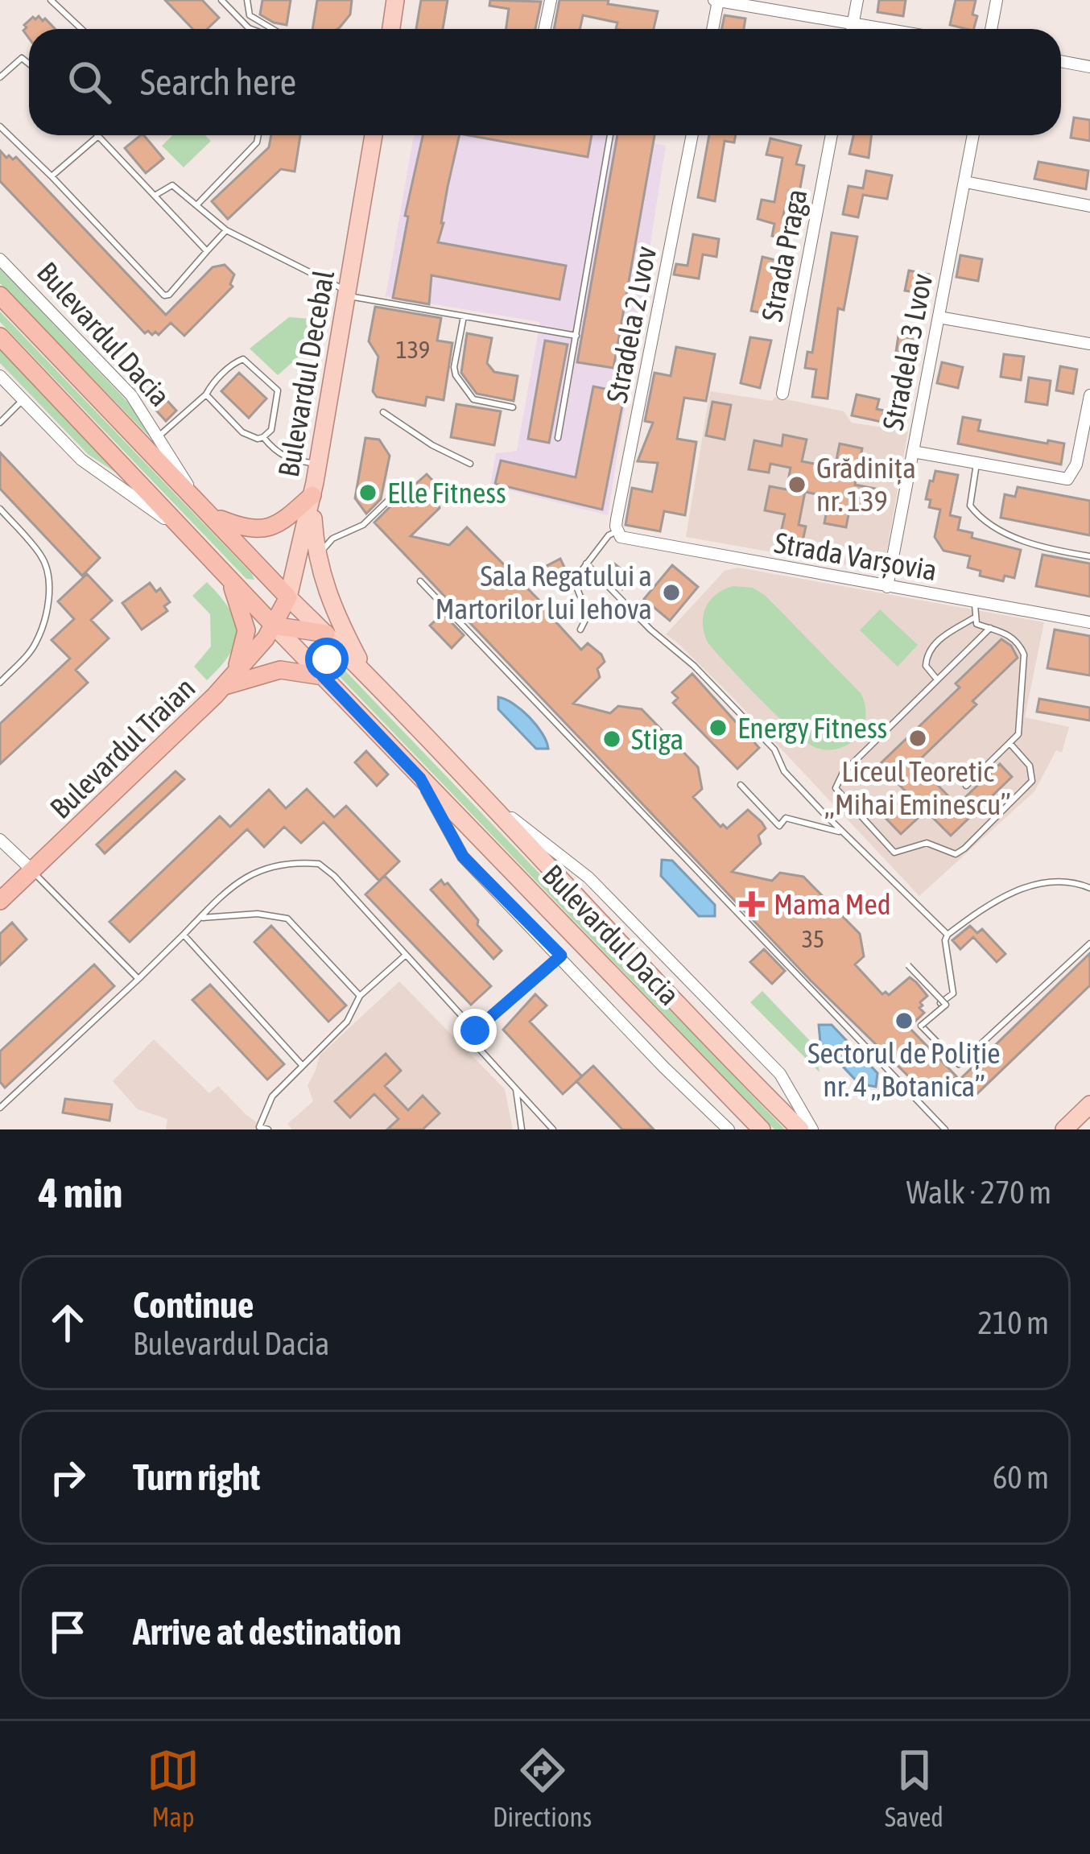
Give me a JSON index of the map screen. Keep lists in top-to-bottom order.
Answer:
{
  "streets": {
    "highway": ["Bulevardul Dacia", "Bulevardul Decebal", "Bulevardul Traian"],
    "street": [
      "Strada Praga",
      "Stradela 2 Lvov",
      "Stradela 3 Lvov",
      "Strada Varșovia"
    ]
  },
  "crossings": [
    ["Stradela 2 Lvov", "Strada Varșovia"],
    ["Bulevardul Dacia", "Bulevardul Decebal"],
    ["Bulevardul Dacia", "Bulevardul Traian"],
    ["Stradela 3 Lvov", "Strada Varșovia"],
    ["Bulevardul Decebal", "Bulevardul Traian"]
  ],
  "places": {
    "other": [
      "Grădinița nr. 139",
      "Elle Fitness",
      "Sala Regatului a Martorilor lui Iehova",
      "Energy Fitness",
      "Liceul Teoretic „Mihai Eminescu”",
      "Stiga",
      "Sectorul de Poliție nr. 4 „Botanica”"
    ],
    "health": ["Mama Med"]
  },
  "house_numbers": ["139", "35"],
  "page": {
    "search": "Search here",
    "heading": ["4 min", "Walk · 270 m"],
    "list": [
      ["Continue", "Bulevardul Dacia", "210 m"],
      ["Turn right", "60 m"],
      "Arrive at destination"
    ],
    "nav": ["Map", "Directions", "Saved"]
  }
}
